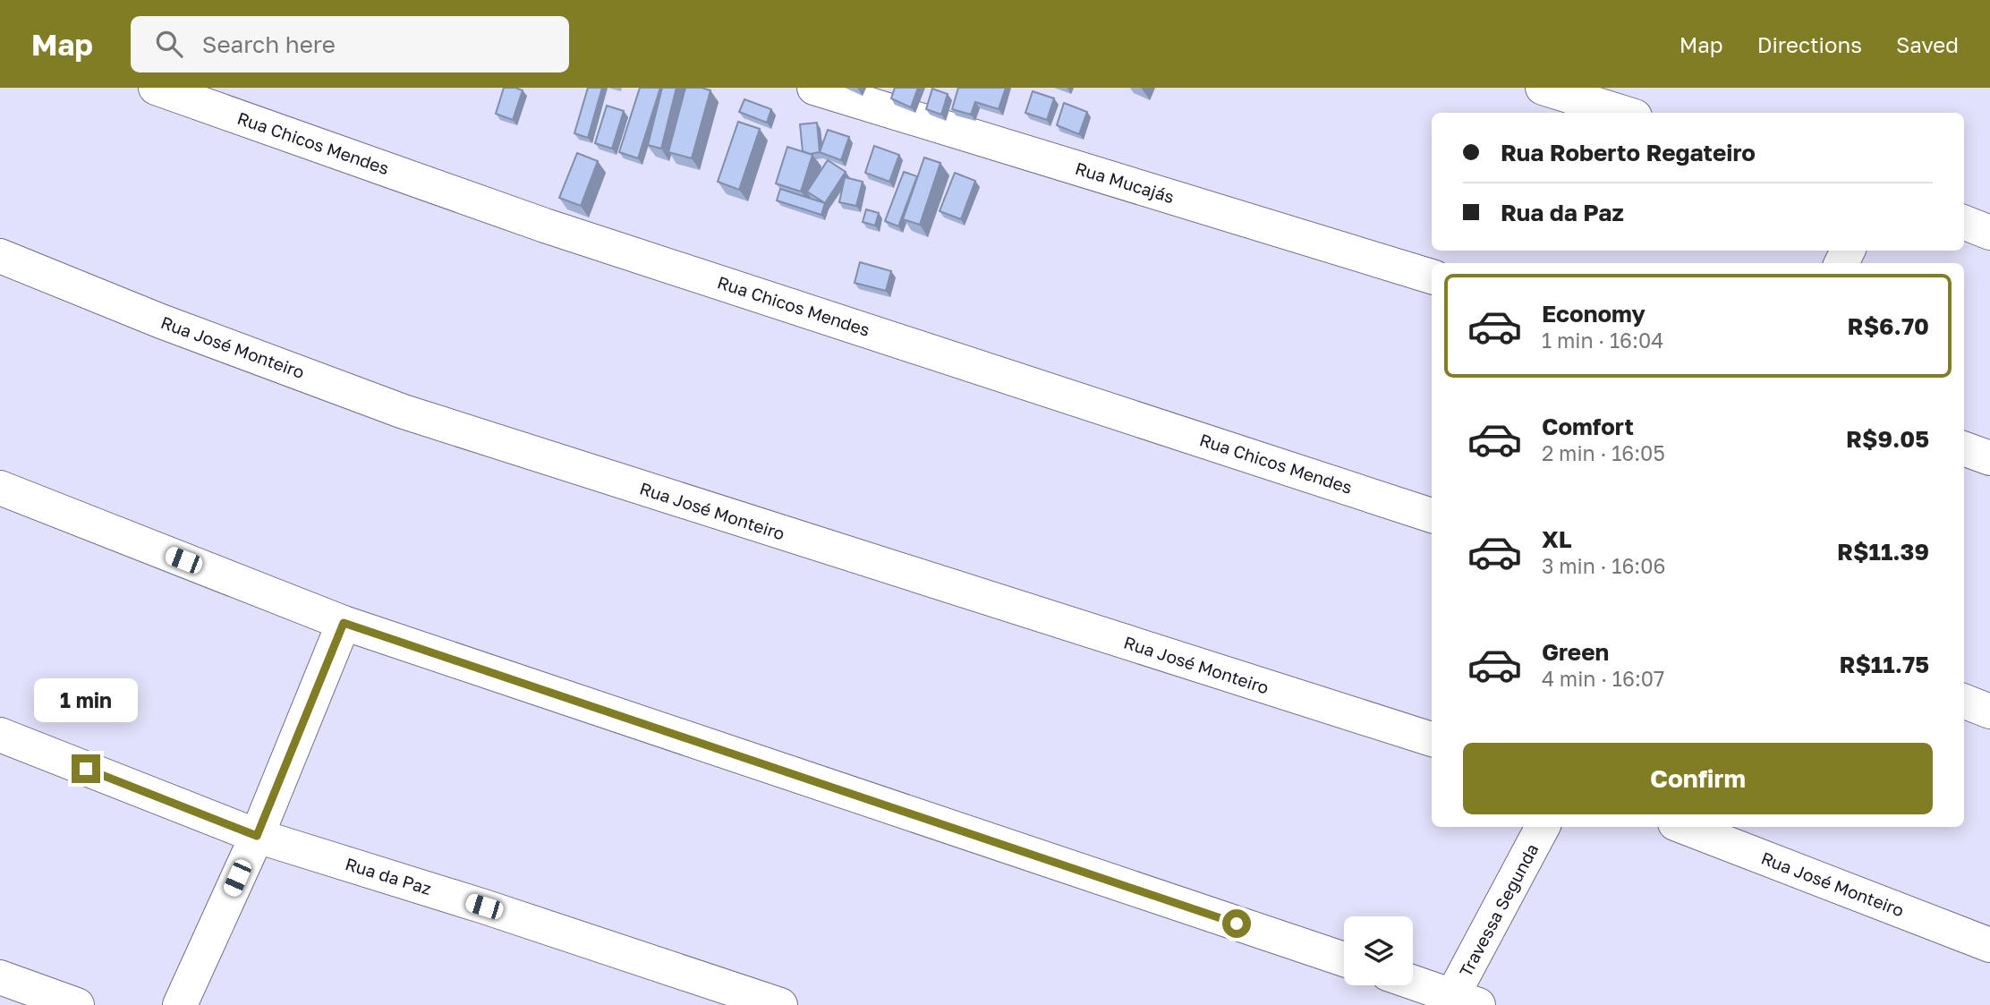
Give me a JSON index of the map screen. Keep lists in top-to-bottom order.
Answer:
{
  "streets": {
    "street": [
      "Rua Chicos Mendes",
      "Rua Mucajás",
      "Rua José Monteiro",
      "Rua da Paz",
      "Travessa Segunda"
    ]
  },
  "page": {
    "header": "Map",
    "search": "Search here",
    "nav": ["Map", "Directions", "Saved"],
    "banner": ["Rua Roberto Regateiro", "Rua da Paz"],
    "list": [
      {
        "name": "Economy",
        "note": "1 min · 16:04",
        "value": "R$6.70"
      },
      {
        "name": "Comfort",
        "note": "2 min · 16:05",
        "value": "R$9.05"
      },
      {
        "name": "XL",
        "note": "3 min · 16:06",
        "value": "R$11.39"
      },
      {
        "name": "Green",
        "note": "4 min · 16:07",
        "value": "R$11.75"
      }
    ],
    "bubble": "1 min",
    "buttons": "Confirm"
  }
}
